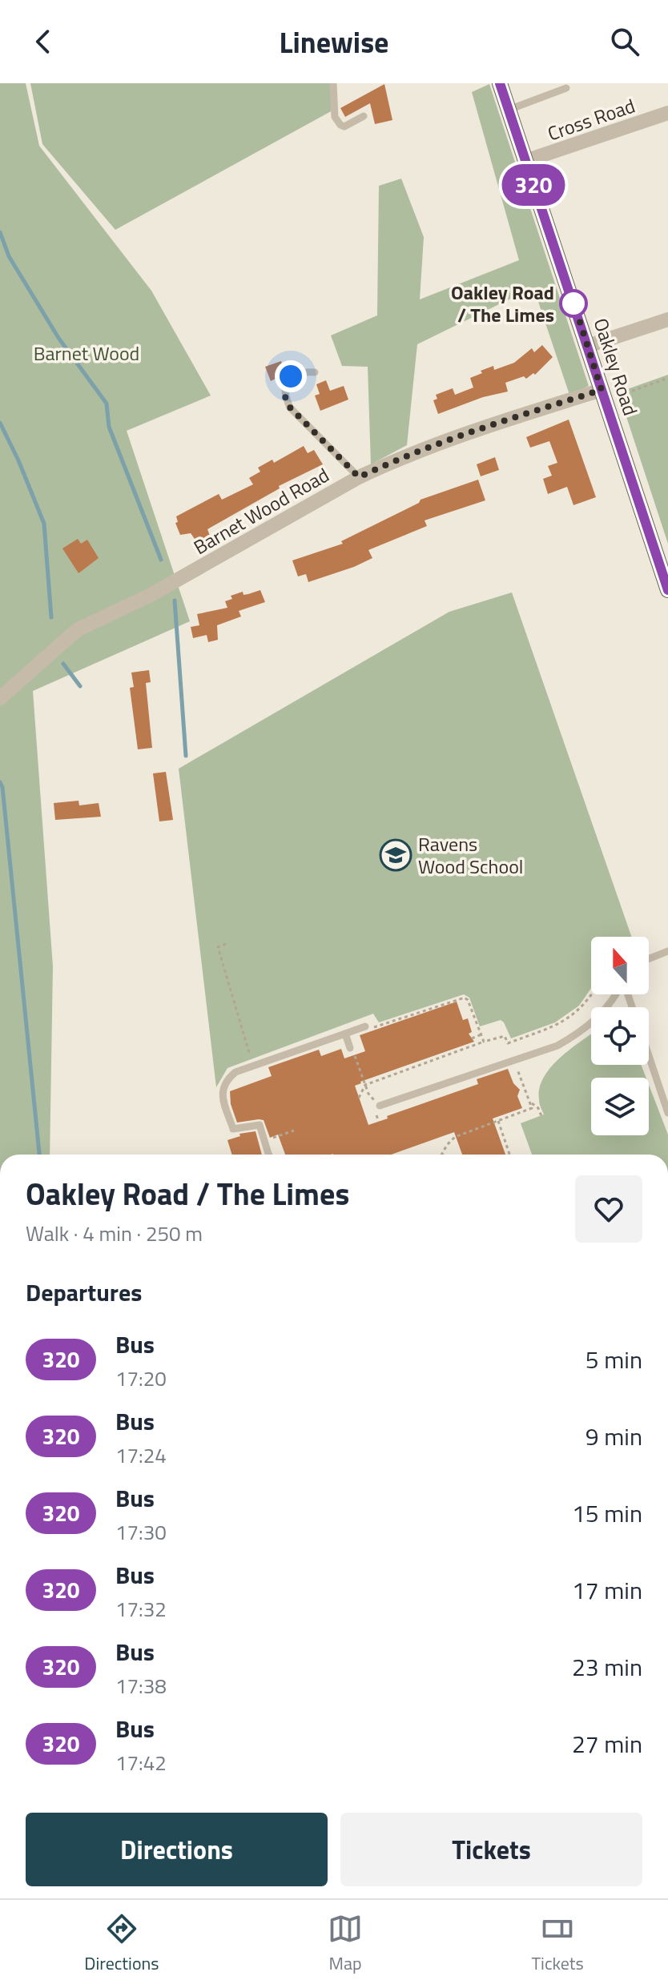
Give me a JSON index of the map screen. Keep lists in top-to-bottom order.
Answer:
{
  "streets": {
    "main road": ["Oakley Road"],
    "street": ["Cross Road", "Barnet Wood Road"]
  },
  "crossings": [
    ["Cross Road", "Oakley Road"],
    ["Oakley Road", "Barnet Wood Road"]
  ],
  "parks": ["Barnet Wood"],
  "places": {
    "other": ["Oakley Road / The Limes"],
    "school or university": ["Ravens Wood School"]
  },
  "lines": ["bus line 320"],
  "north": "top",
  "page": {
    "header": "Linewise",
    "on_map": "320",
    "heading": [
      ["Oakley Road / The Limes", "Walk · 4 min · 250 m"],
      "Departures"
    ],
    "list": [
      {
        "mark": "320",
        "name": "Bus",
        "note": "17:20",
        "value": "5 min"
      },
      {
        "mark": "320",
        "name": "Bus",
        "note": "17:24",
        "value": "9 min"
      },
      {
        "mark": "320",
        "name": "Bus",
        "note": "17:30",
        "value": "15 min"
      },
      {
        "mark": "320",
        "name": "Bus",
        "note": "17:32",
        "value": "17 min"
      },
      {
        "mark": "320",
        "name": "Bus",
        "note": "17:38",
        "value": "23 min"
      },
      {
        "mark": "320",
        "name": "Bus",
        "note": "17:42",
        "value": "27 min"
      }
    ],
    "buttons": ["Directions", "Tickets"],
    "tabs": ["Directions", "Map", "Tickets"]
  }
}
